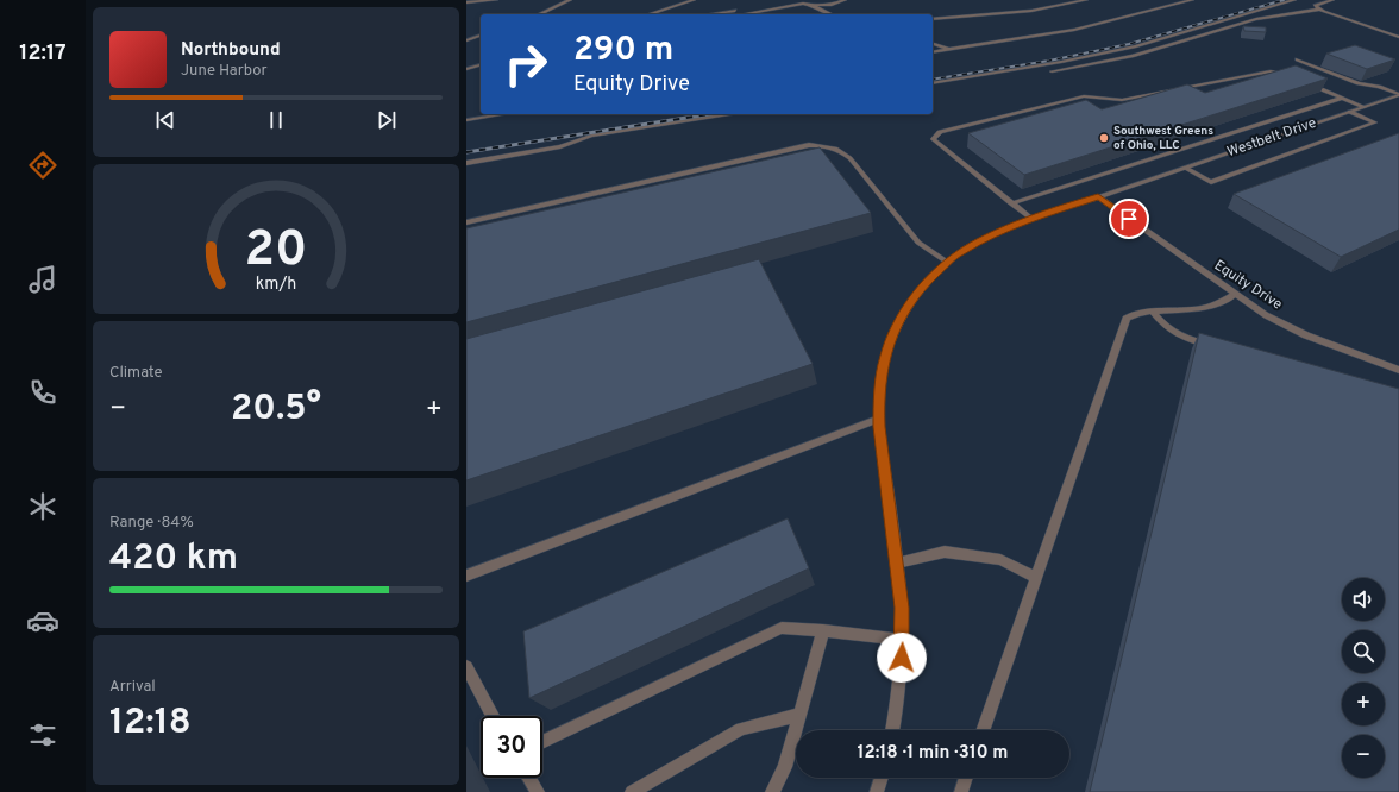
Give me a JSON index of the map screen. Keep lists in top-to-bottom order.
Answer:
{
  "streets": {
    "street": ["Westbelt Drive", "Equity Drive"]
  },
  "crossings": [
    ["Westbelt Drive", "Equity Drive"]
  ],
  "places": ["Southwest Greens of Ohio, LLC"],
  "page": {
    "tabs": "12:17",
    "turn": ["290 m", "Equity Drive"],
    "song": ["Northbound", "June Harbor"],
    "tile": [
      "Climate",
      ["Range · 84%", "420 km"],
      ["Arrival", "12:18"]
    ],
    "heat": ["−", "20.5°", "+"],
    "map_buttons": ["+", "−"],
    "limit": "30",
    "trip": "12:18 · 1 min · 310 m",
    "gauge": ["20", "km/h"]
  }
}
